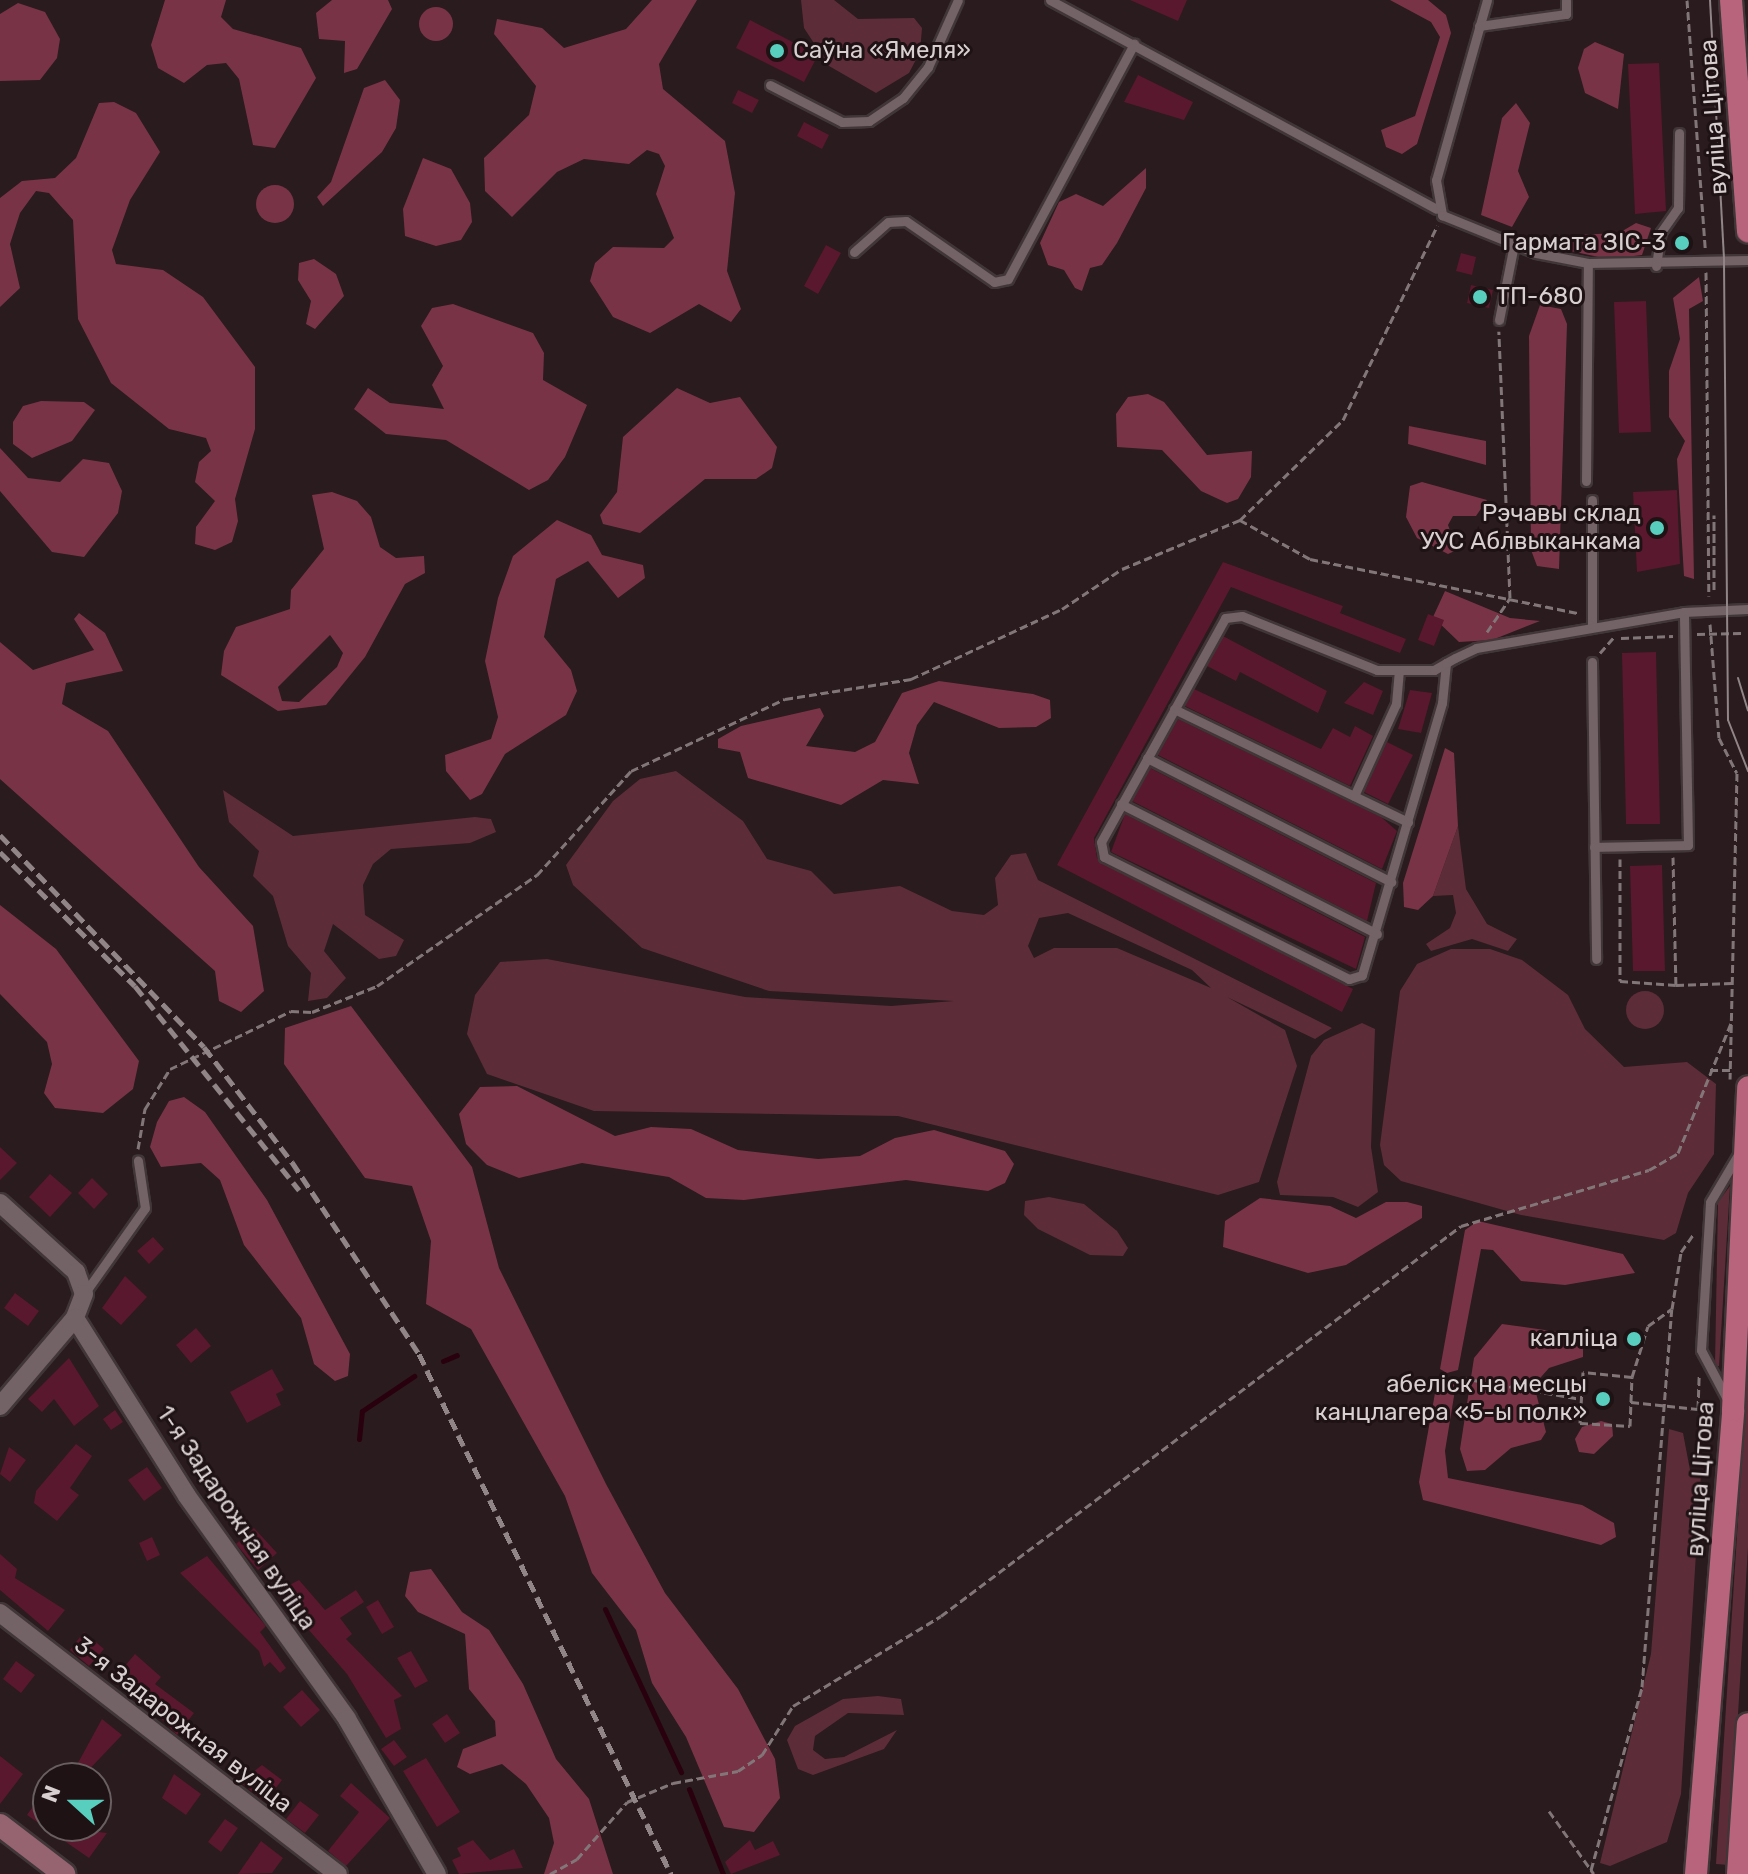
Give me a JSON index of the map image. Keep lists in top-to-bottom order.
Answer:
{
  "streets": {
    "main road": ["вуліца Цітова"],
    "street": ["1-я Задарожная вуліца", "3-я Задарожная вуліца"]
  },
  "places": [
    "Саўна «Ямеля»",
    "Гармата ЗІС-3",
    "ТП-680",
    "Рэчавы склад УУС Аблвыканкама",
    "капліца",
    "абеліск на месцы канцлагера «5-ы полк»"
  ],
  "north": "left"
}
